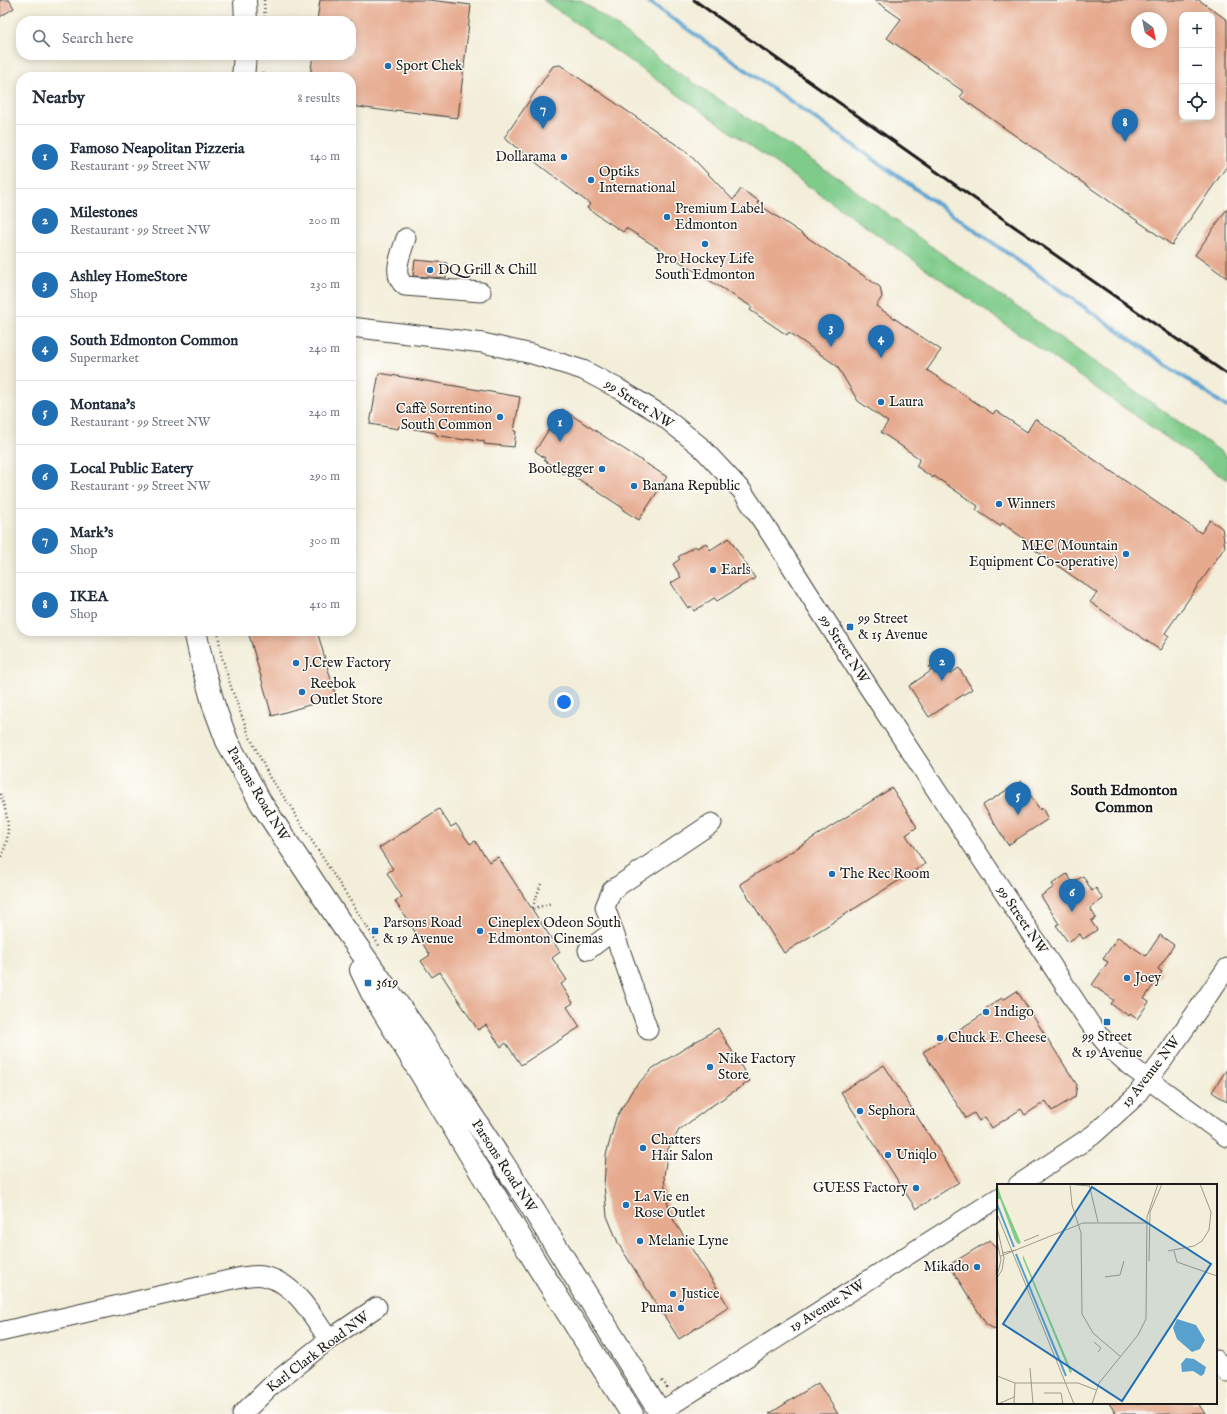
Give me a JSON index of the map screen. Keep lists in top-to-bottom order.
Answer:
{
  "streets": {
    "main road": ["Parsons Road NW"],
    "street": ["99 Street NW", "19 Avenue NW", "Karl Clark Road NW"]
  },
  "crossings": [
    ["99 Street NW", "19 Avenue NW"],
    ["Parsons Road NW", "19 Avenue NW"]
  ],
  "districts": ["South Edmonton Common"],
  "places": {
    "other": [
      "Sport Chek",
      "Dollarama",
      "Optiks International",
      "Premium Label Edmonton",
      "Pro Hockey Life South Edmonton",
      "DQ Grill & Chill",
      "Laura",
      "Caffè Sorrentino South Common",
      "Bootlegger",
      "Banana Republic",
      "Winners",
      "MEC (Mountain Equipment Co-operative)",
      "Earls",
      "J.Crew Factory",
      "Reebok Outlet Store",
      "The Rec Room",
      "Cineplex Odeon South Edmonton Cinemas",
      "Joey",
      "Indigo",
      "Chuck E. Cheese",
      "Nike Factory Store",
      "Sephora",
      "Chatters Hair Salon",
      "Uniqlo",
      "GUESS Factory",
      "La Vie en Rose Outlet",
      "Melanie Lyne",
      "Mikado",
      "Justice",
      "Puma"
    ],
    "transit": [
      "99 Street & 15 Avenue",
      "Parsons Road & 19 Avenue",
      "3619",
      "99 Street & 19 Avenue"
    ]
  },
  "north": "bottom right",
  "page": {
    "map_buttons": ["+", "−"],
    "search": "Search here",
    "heading": ["Nearby", "8 results"],
    "pins": [
      "7",
      "8",
      "3",
      "4",
      "1",
      "2",
      "5",
      "6"
    ],
    "list": [
      {
        "mark": "1",
        "name": "Famoso Neapolitan Pizzeria",
        "note": "Restaurant · 99 Street NW",
        "value": "140 m"
      },
      {
        "mark": "2",
        "name": "Milestones",
        "note": "Restaurant · 99 Street NW",
        "value": "200 m"
      },
      {
        "mark": "3",
        "name": "Ashley HomeStore",
        "note": "Shop",
        "value": "230 m"
      },
      {
        "mark": "4",
        "name": "South Edmonton Common",
        "note": "Supermarket",
        "value": "240 m"
      },
      {
        "mark": "5",
        "name": "Montana's",
        "note": "Restaurant · 99 Street NW",
        "value": "240 m"
      },
      {
        "mark": "6",
        "name": "Local Public Eatery",
        "note": "Restaurant · 99 Street NW",
        "value": "290 m"
      },
      {
        "mark": "7",
        "name": "Mark's",
        "note": "Shop",
        "value": "300 m"
      },
      {
        "mark": "8",
        "name": "IKEA",
        "note": "Shop",
        "value": "410 m"
      }
    ]
  }
}
